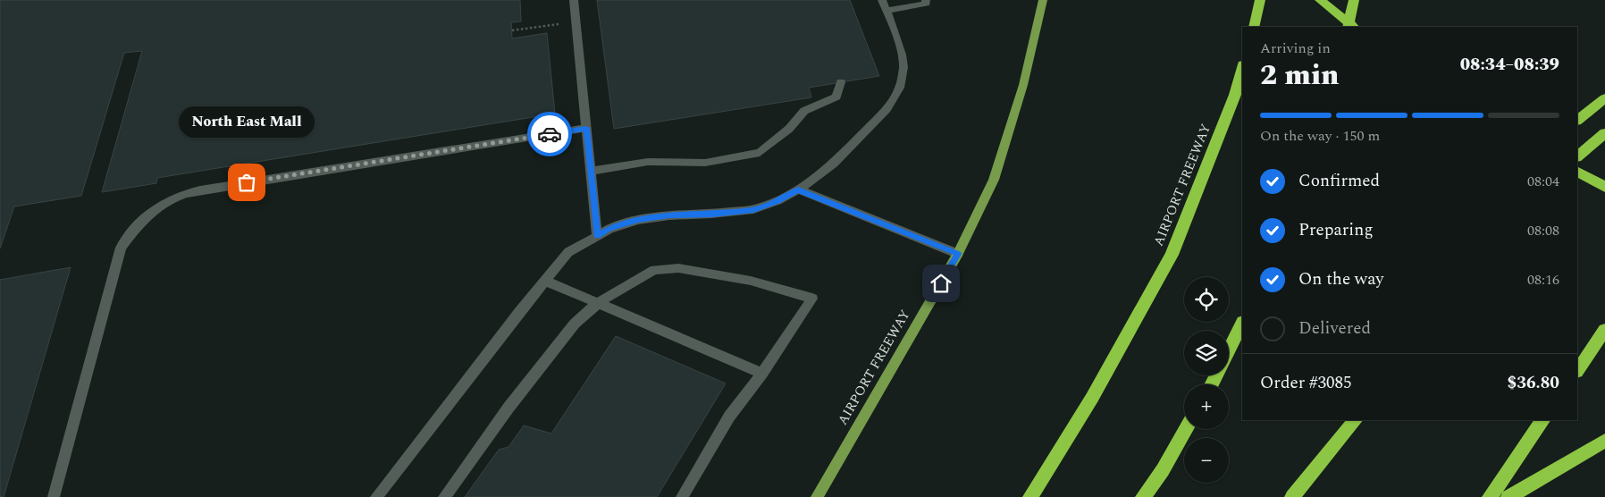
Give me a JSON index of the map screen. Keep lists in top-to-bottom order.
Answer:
{
  "streets": {
    "highway": ["AIRPORT FREEWAY"]
  },
  "places": ["North East Mall"],
  "page": {
    "heading": ["2 min", "Arriving in", "08:34–08:39"],
    "panel": ["Order #3085", "$36.80"],
    "bar": "On the way · 150 m",
    "bubble": "North East Mall",
    "list": [
      ["Confirmed", "08:04"],
      ["Preparing", "08:08"],
      ["On the way", "08:16"],
      "Delivered"
    ],
    "map_buttons": ["+", "−"]
  }
}
